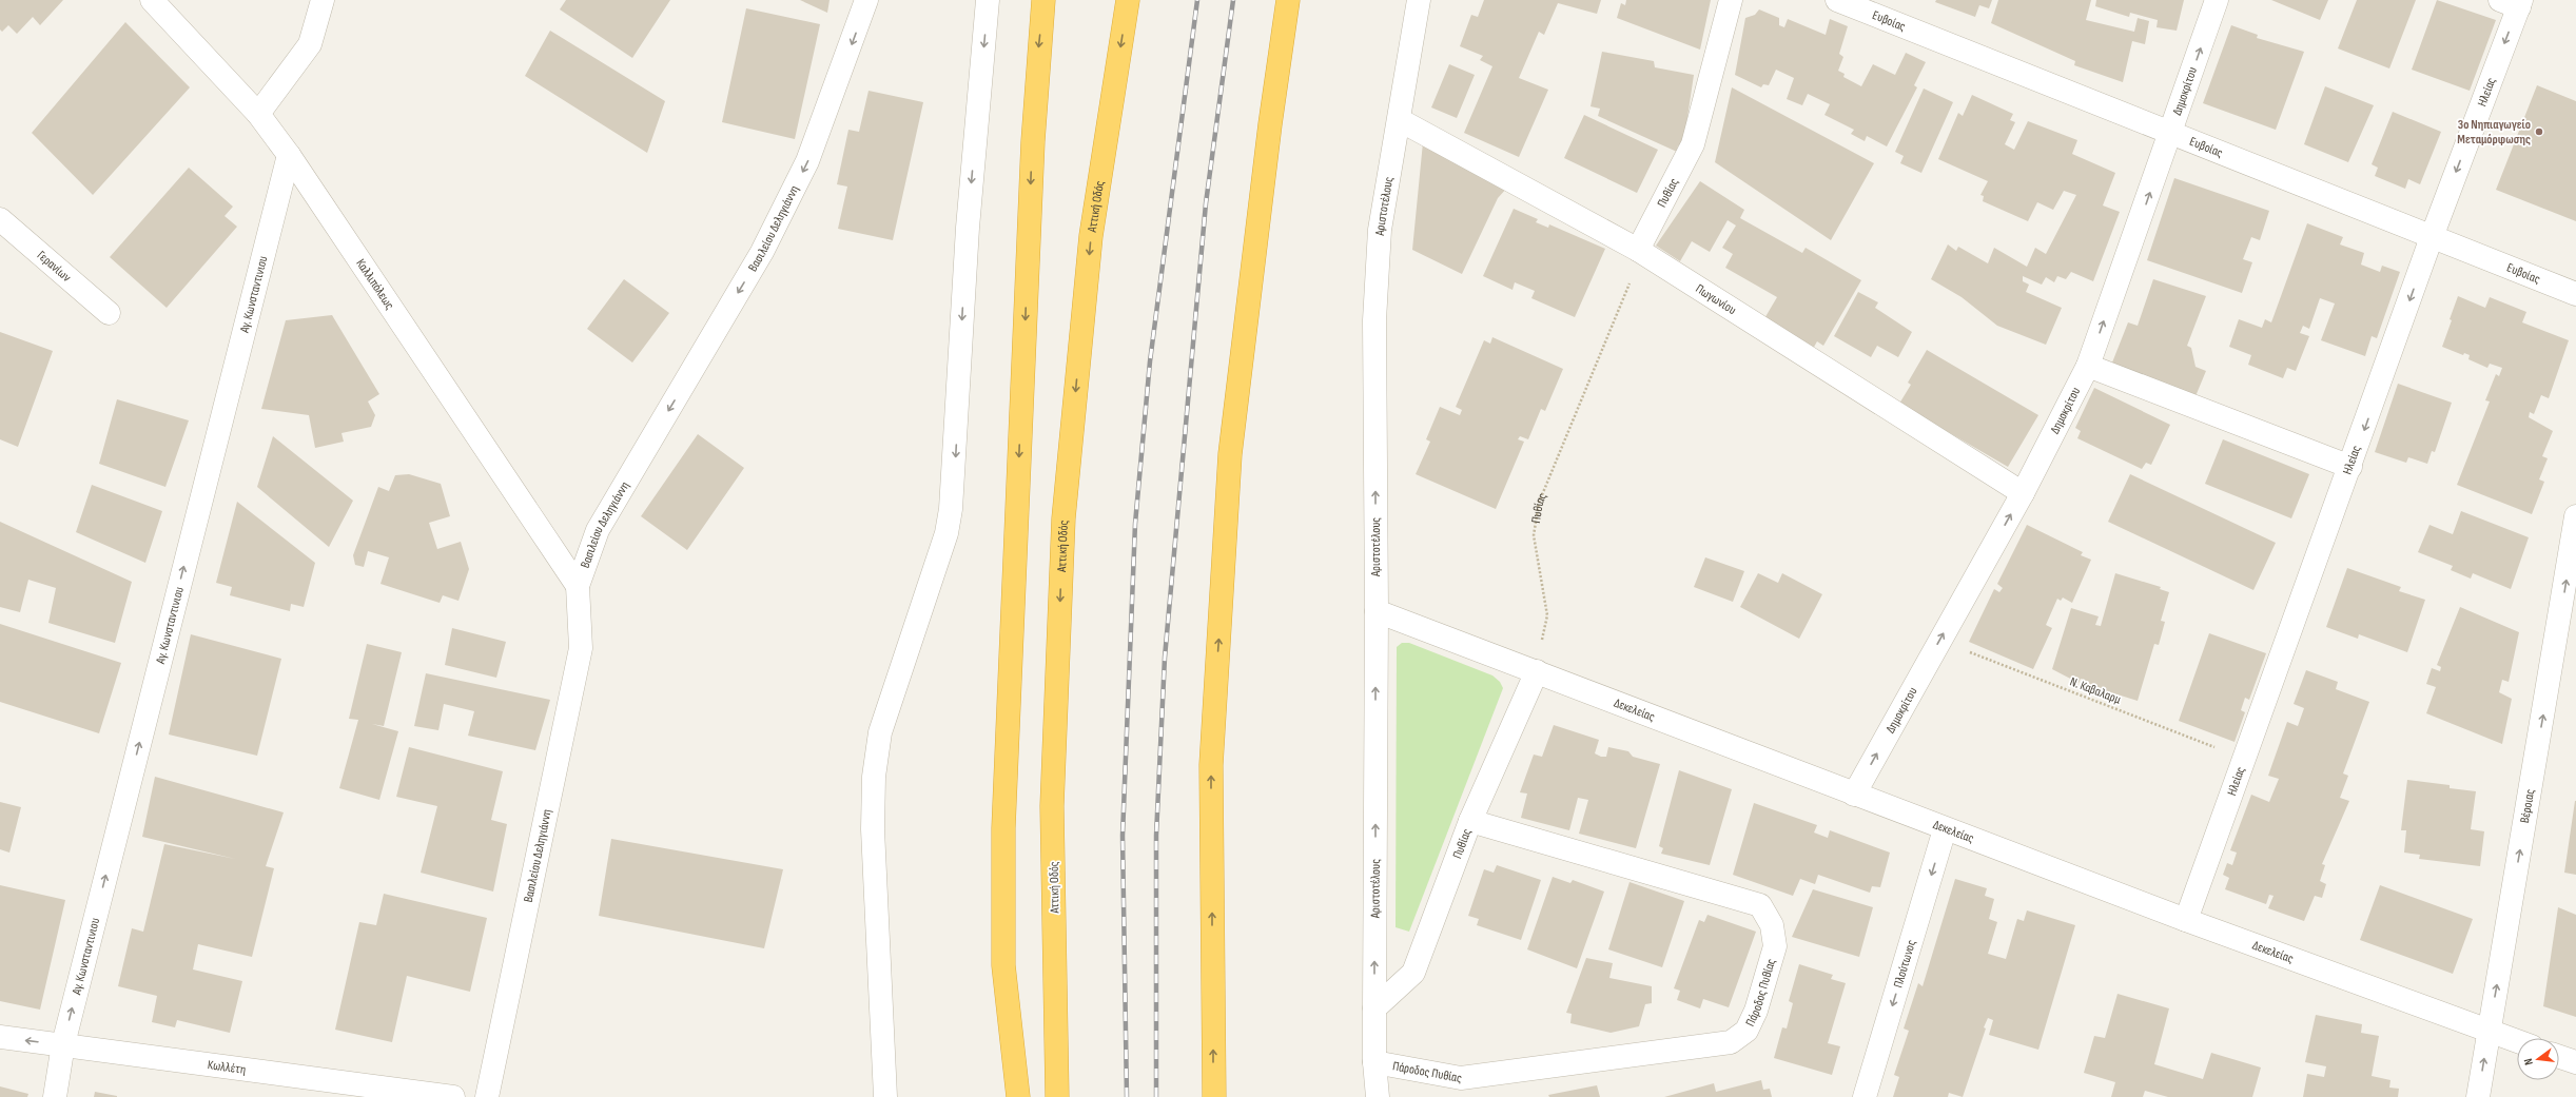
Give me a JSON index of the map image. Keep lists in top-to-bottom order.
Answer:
{
  "streets": {
    "highway": ["Αττική Οδός"],
    "street": [
      "Ευβοίας",
      "Δημοκρίτου",
      "Ηλείας",
      "Πυθίας",
      "Αριστοτέλους",
      "Βασιλείου Δεληγιάννη",
      "Γερανίων",
      "Καλλιπόλεως",
      "Αγ. Κωνσταντινιου",
      "Πωγωνίου",
      "Δεκελείας",
      "Βέροιας",
      "Πλούτωνος",
      "Πάροδος Πυθίας",
      "Κωλλέτη"
    ],
    "path": ["Ν. Καβαλαρμ"]
  },
  "crossings": [
    ["Ευβοίας", "Δημοκρίτου"],
    ["Ευβοίας", "Ηλείας"],
    ["Δημοκρίτου", "Πωγωνίου"],
    ["Δημοκρίτου", "Ν. Καβαλαρμ"],
    ["Δημοκρίτου", "Δεκελείας"],
    ["Ηλείας", "Ν. Καβαλαρμ"],
    ["Ηλείας", "Δεκελείας"],
    ["Πυθίας", "Αριστοτέλους"],
    ["Πυθίας", "Πωγωνίου"],
    ["Πυθίας", "Δεκελείας"],
    ["Πυθίας", "Πάροδος Πυθίας"],
    ["Αριστοτέλους", "Πωγωνίου"],
    ["Αριστοτέλους", "Δεκελείας"],
    ["Αριστοτέλους", "Πάροδος Πυθίας"],
    ["Βασιλείου Δεληγιάννη", "Καλλιπόλεως"],
    ["Καλλιπόλεως", "Αγ. Κωνσταντινιου"],
    ["Αγ. Κωνσταντινιου", "Κωλλέτη"],
    ["Δεκελείας", "Βέροιας"],
    ["Δεκελείας", "Πλούτωνος"]
  ],
  "one_way": [
    "Δημοκρίτου",
    "Ηλείας",
    "Αριστοτέλους",
    "Αγ. Κωνσταντινιου",
    "Βέροιας",
    "Πλούτωνος"
  ],
  "places": ["3ο Νηπιαγωγείο Μεταμόρφωσης"],
  "north": "left"
}
